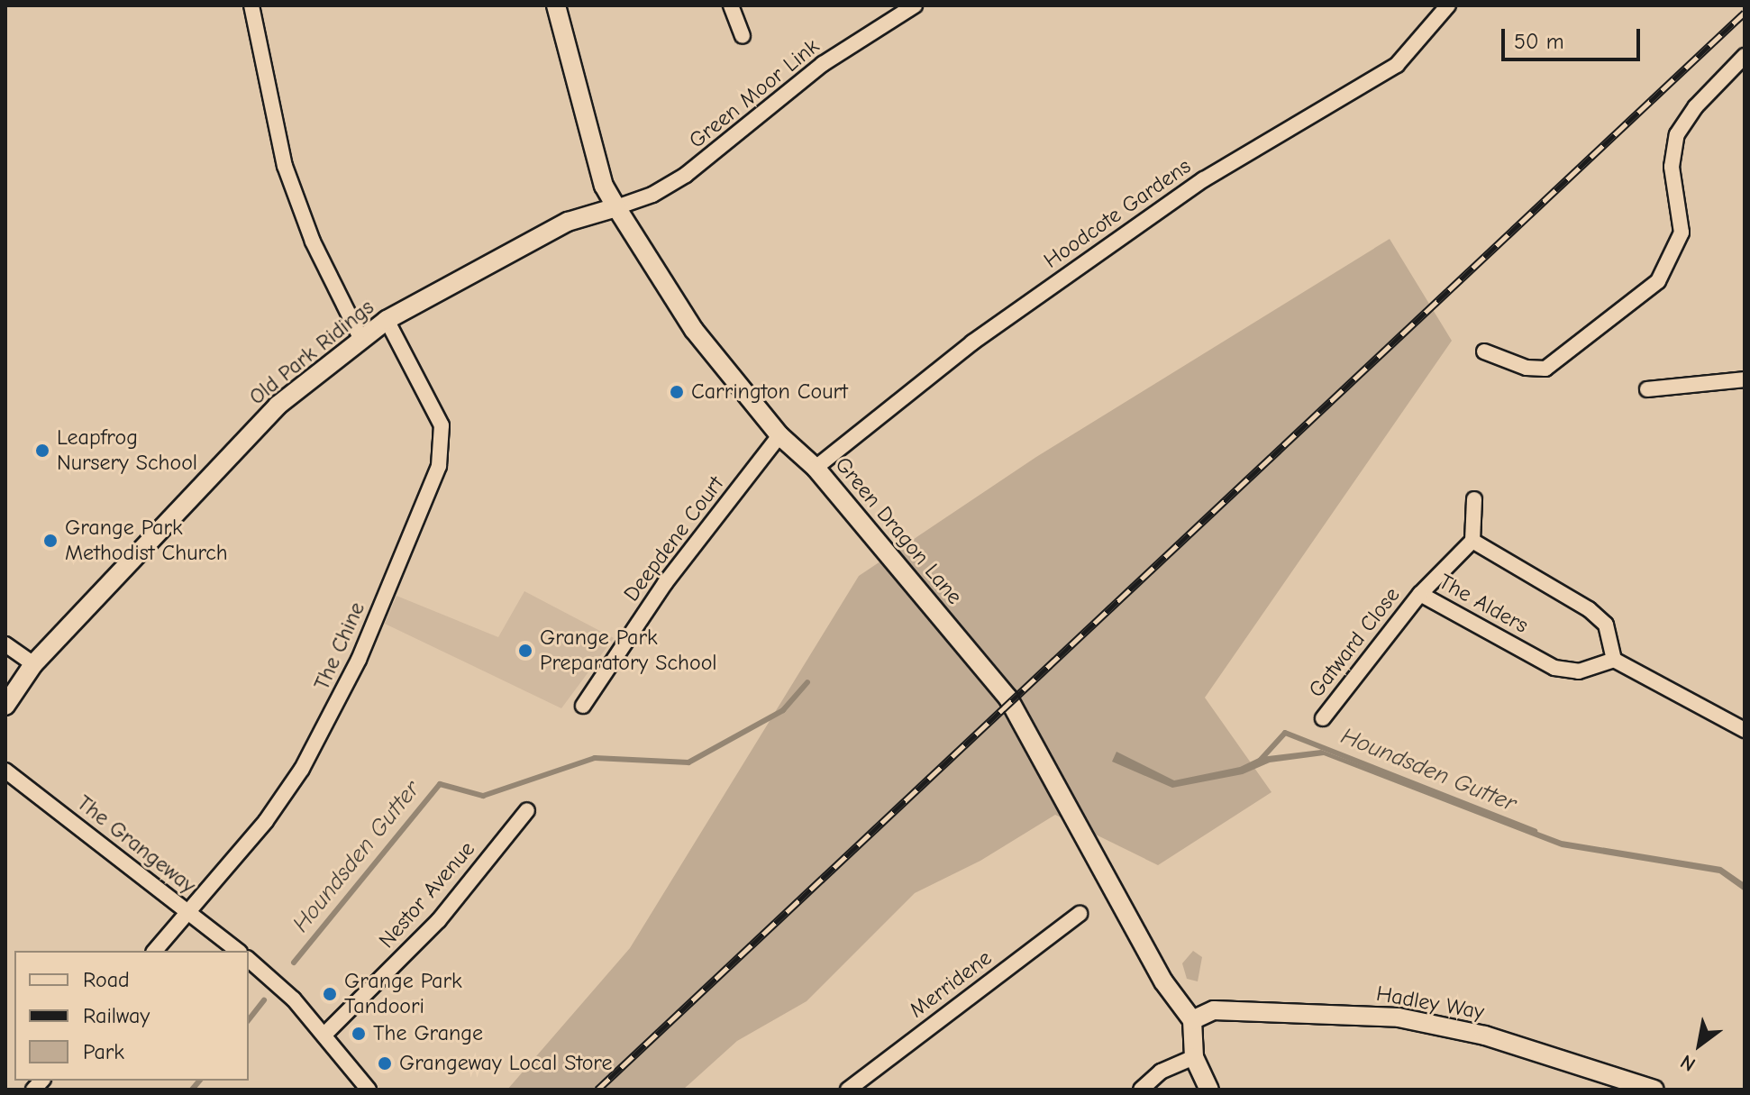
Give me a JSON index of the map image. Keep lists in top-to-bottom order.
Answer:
{
  "streets": {
    "street": [
      "Green Moor Link",
      "Hoodcote Gardens",
      "Old Park Ridings",
      "Green Dragon Lane",
      "Deepdene Court",
      "The Alders",
      "Gatward Close",
      "The Chine",
      "The Grangeway",
      "Nestor Avenue",
      "Merridene",
      "Hadley Way"
    ]
  },
  "crossings": [
    ["Green Moor Link", "Old Park Ridings"],
    ["Green Moor Link", "Green Dragon Lane"],
    ["Hoodcote Gardens", "Green Dragon Lane"],
    ["Old Park Ridings", "Green Dragon Lane"],
    ["Old Park Ridings", "The Chine"],
    ["Green Dragon Lane", "Deepdene Court"],
    ["Green Dragon Lane", "Hadley Way"],
    ["The Alders", "Gatward Close"],
    ["The Chine", "The Grangeway"]
  ],
  "water": ["Houndsden Gutter"],
  "places": [
    "Carrington Court",
    "Leapfrog Nursery School",
    "Grange Park Methodist Church",
    "Grange Park Preparatory School",
    "Grange Park Tandoori",
    "The Grange",
    "Grangeway Local Store"
  ],
  "legend": ["Road", "Railway", "Park"],
  "scale_bar": "50 m",
  "north": "bottom left"
}
